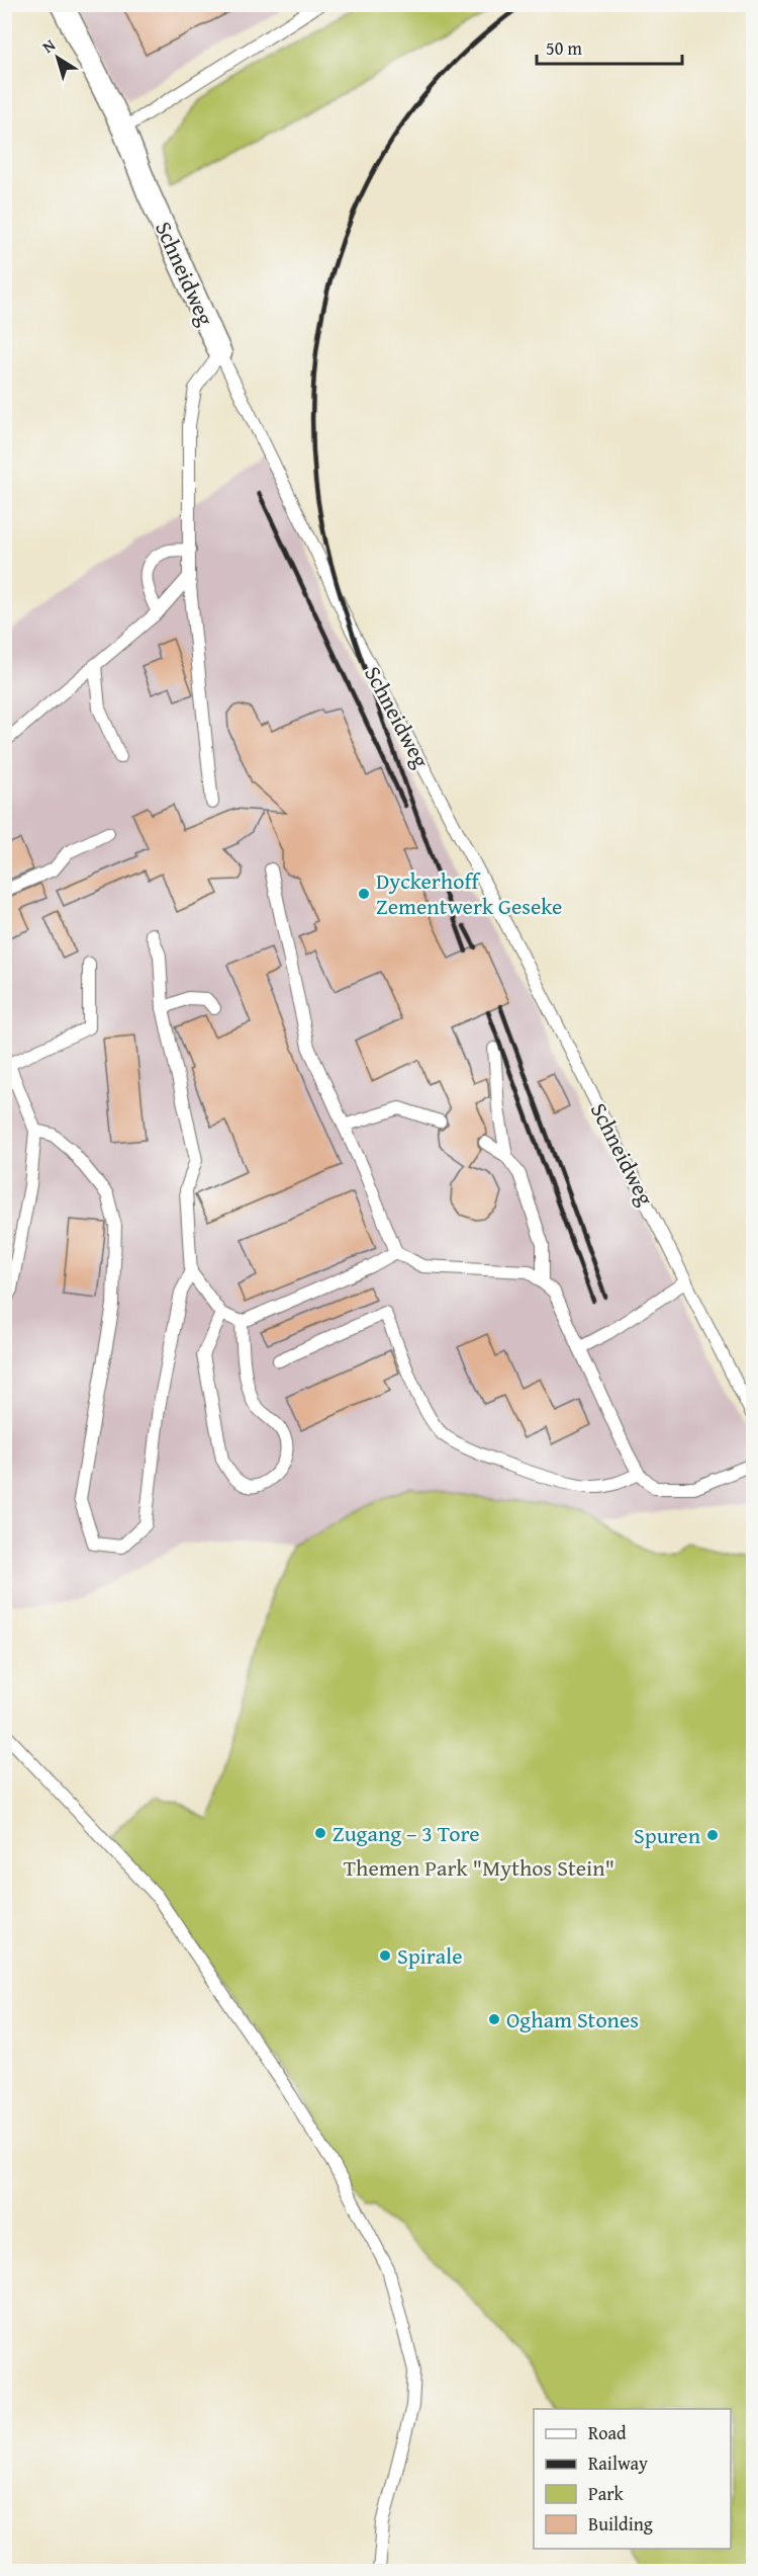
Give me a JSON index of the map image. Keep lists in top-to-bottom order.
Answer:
{
  "streets": {
    "street": ["Schneidweg"]
  },
  "parks": ["Themen Park \"Mythos Stein\""],
  "places": [
    "Dyckerhoff Zementwerk Geseke",
    "Zugang – 3 Tore",
    "Spuren",
    "Spirale",
    "Ogham Stones"
  ],
  "legend": [
    "Road",
    "Railway",
    "Park",
    "Building"
  ],
  "scale_bar": "50 m",
  "north": "top left"
}
